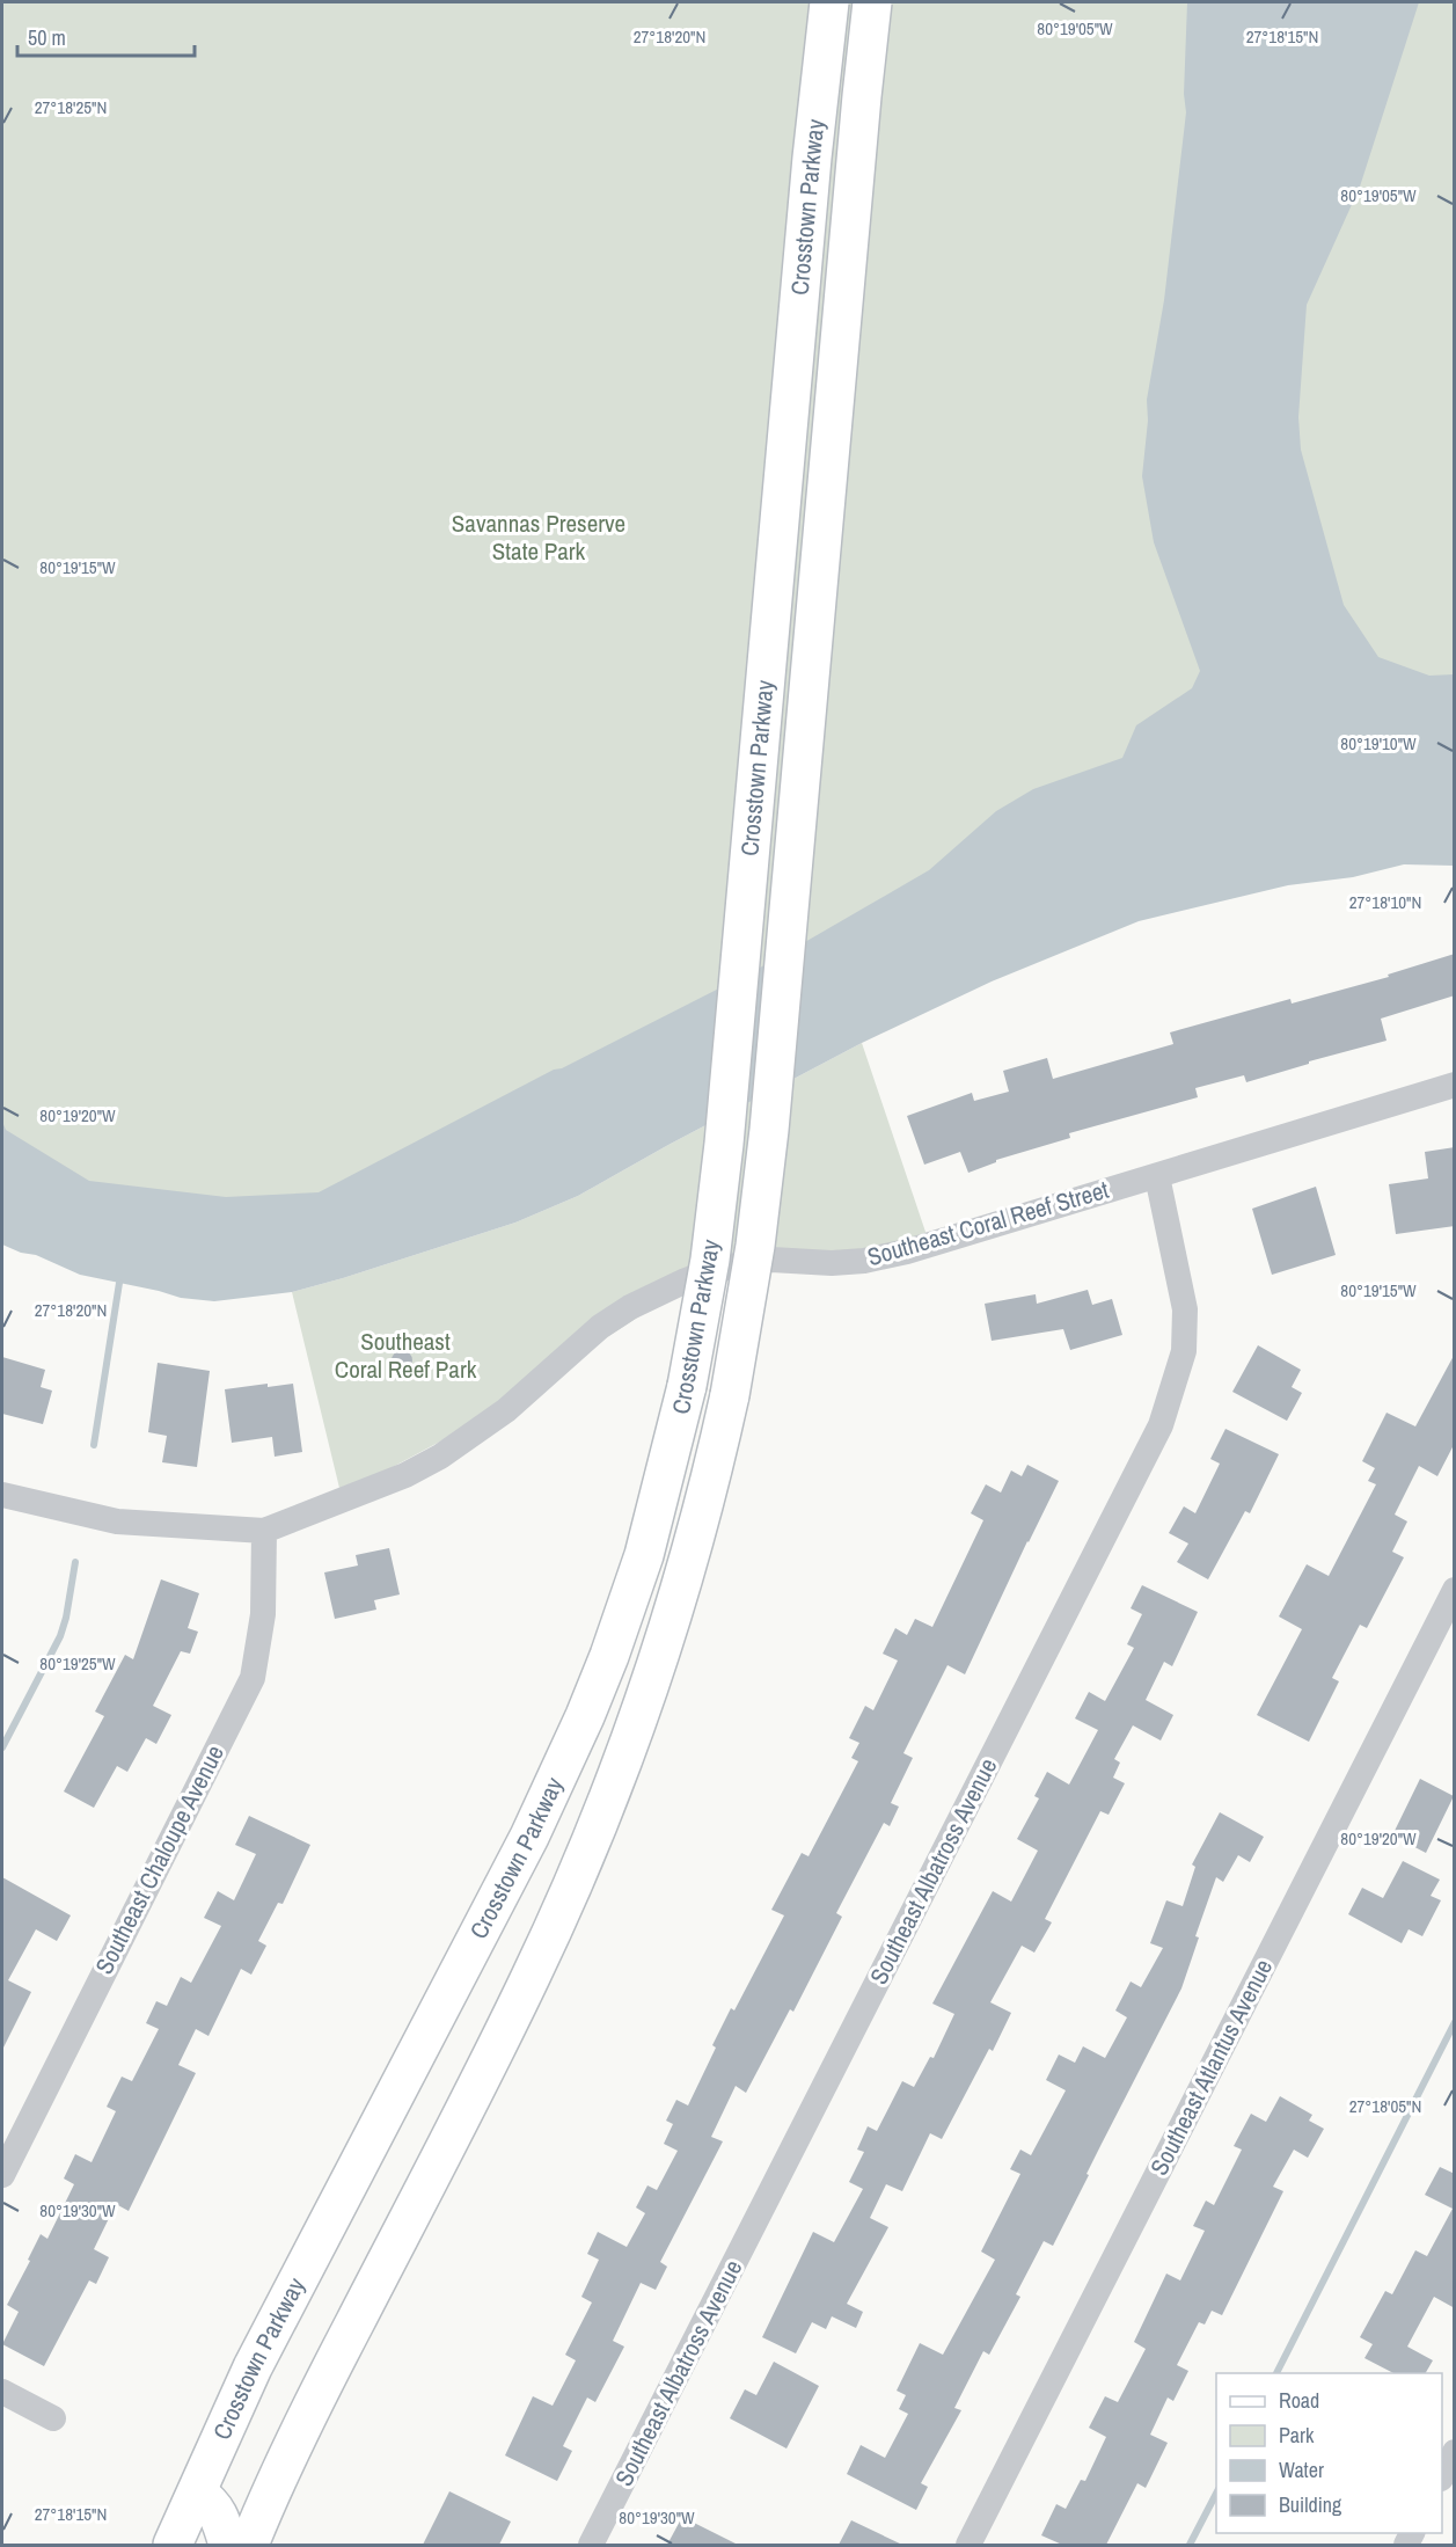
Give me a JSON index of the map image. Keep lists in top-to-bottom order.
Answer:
{
  "streets": {
    "main road": ["Crosstown Parkway"],
    "street": [
      "Southeast Coral Reef Street",
      "Southeast Chaloupe Avenue",
      "Southeast Albatross Avenue",
      "Southeast Atlantus Avenue"
    ]
  },
  "crossings": [
    ["Southeast Coral Reef Street", "Southeast Chaloupe Avenue"],
    ["Southeast Coral Reef Street", "Southeast Albatross Avenue"]
  ],
  "parks": ["Savannas Preserve State Park", "Southeast Coral Reef Park"],
  "legend": [
    "Road",
    "Park",
    "Water",
    "Building"
  ],
  "scale_bar": "50 m",
  "coordinates": [
    "80°19'05\"W",
    "27°18'20\"N",
    "27°18'15\"N",
    "27°18'25\"N",
    "80°19'15\"W",
    "80°19'10\"W",
    "27°18'10\"N",
    "80°19'20\"W",
    "80°19'25\"W",
    "27°18'05\"N",
    "80°19'30\"W"
  ]
}
